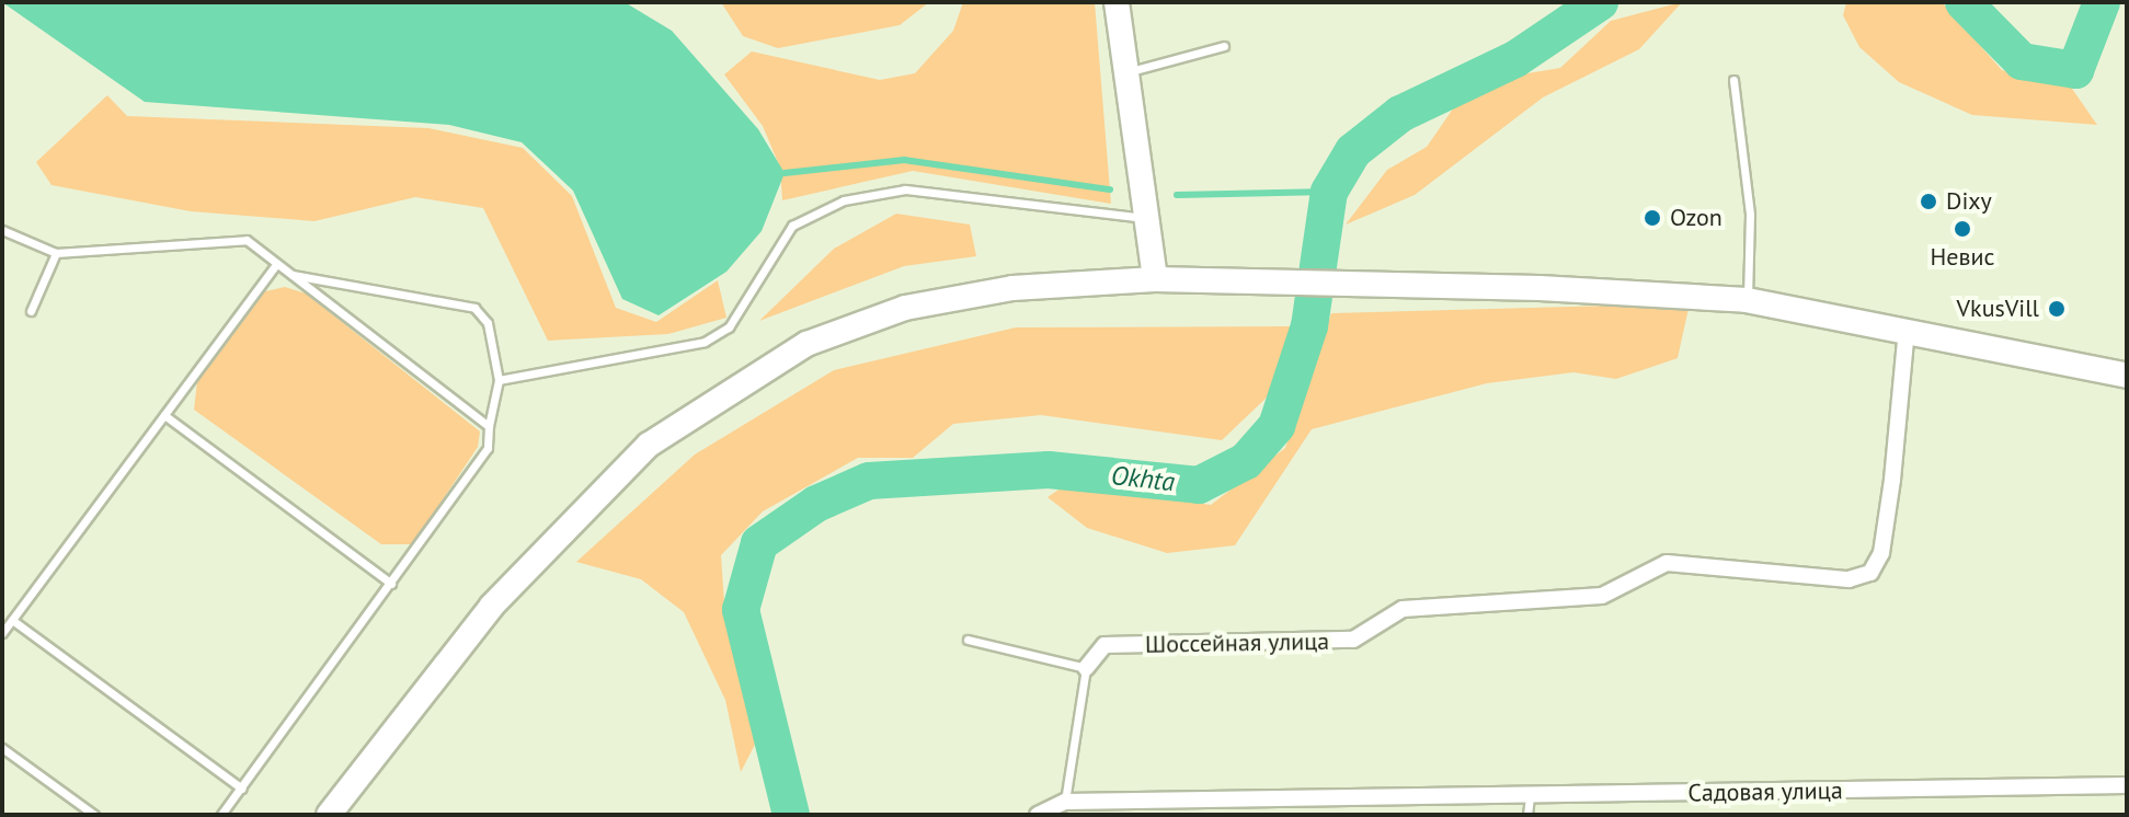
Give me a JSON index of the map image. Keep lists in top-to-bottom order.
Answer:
{
  "streets": {
    "street": ["Шоссейная улица", "Садовая улица"]
  },
  "water": ["Okhta"],
  "places": [
    "Dixy",
    "Ozon",
    "Невис",
    "VkusVill"
  ]
}
